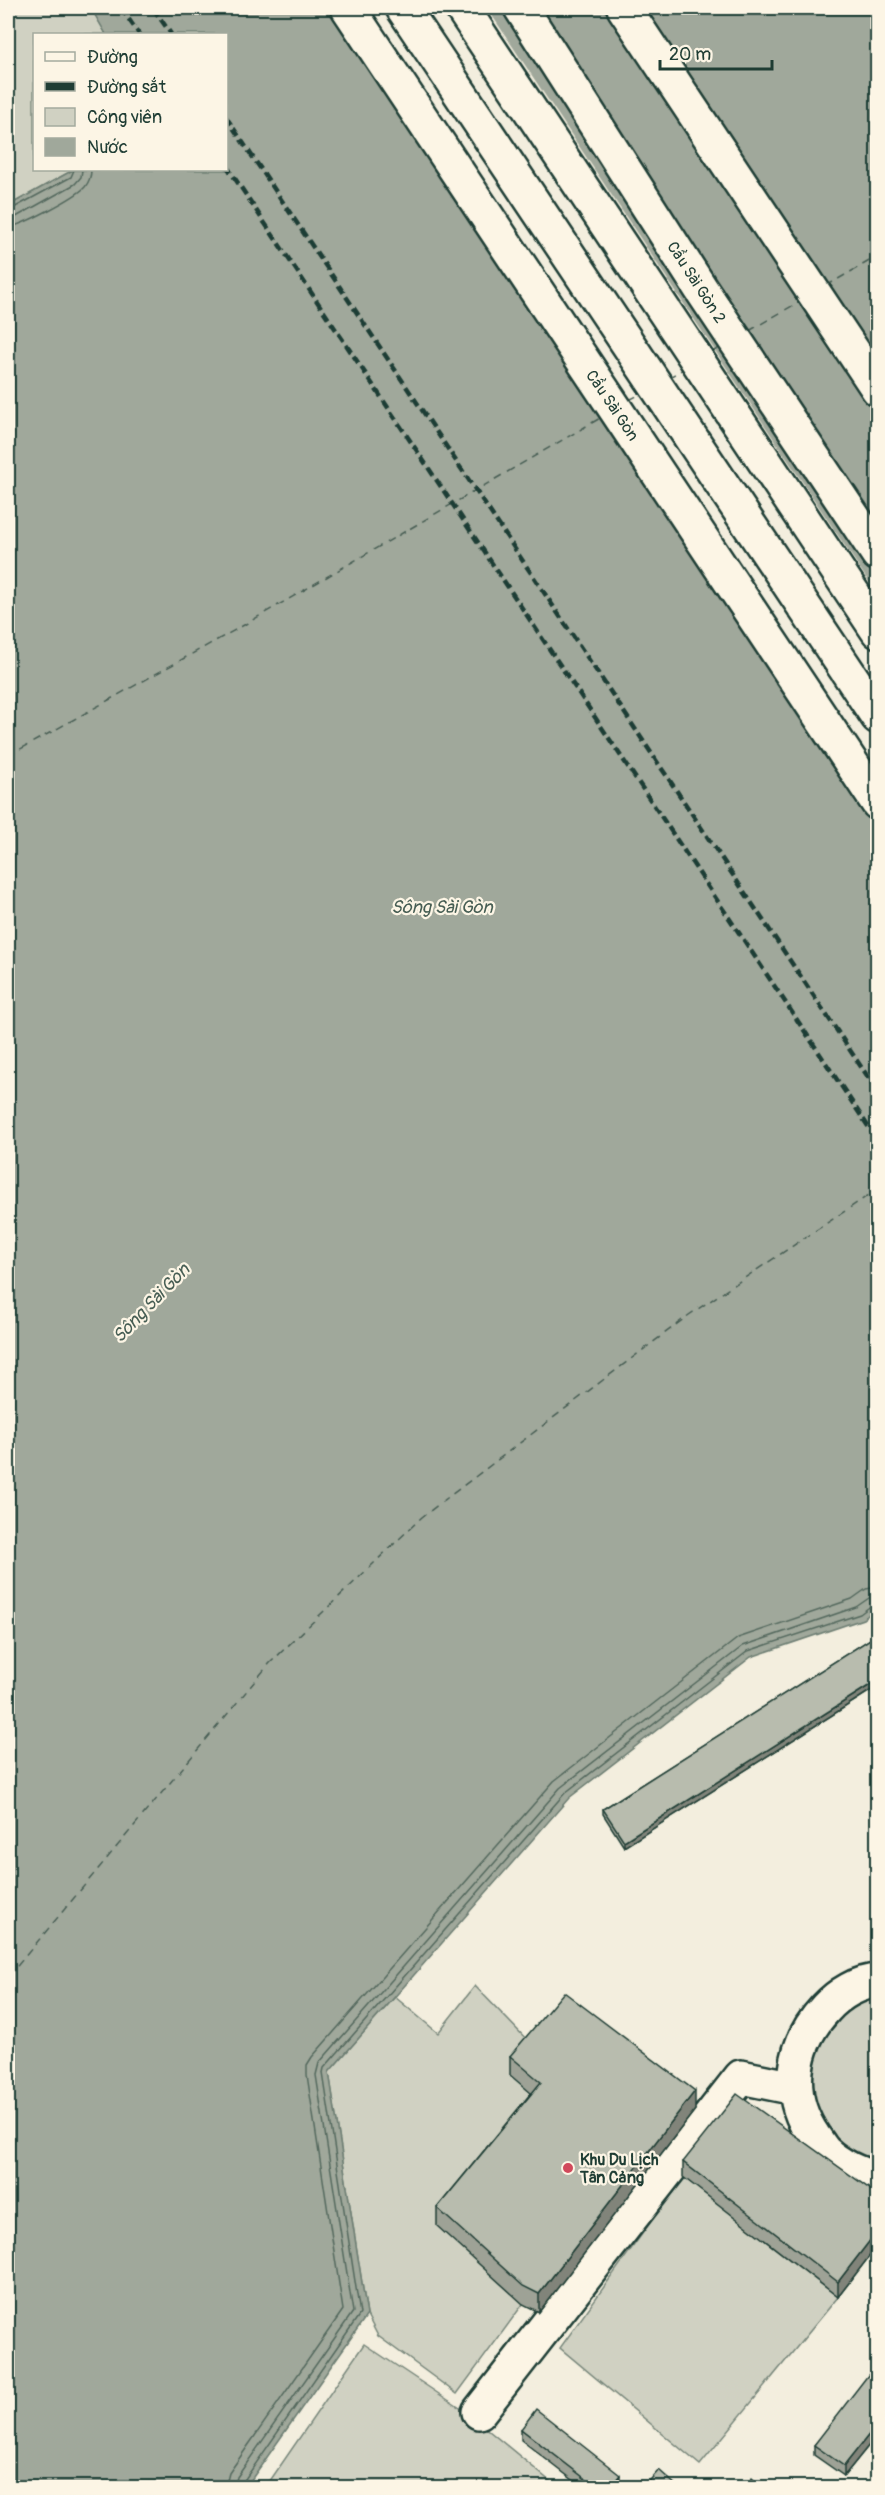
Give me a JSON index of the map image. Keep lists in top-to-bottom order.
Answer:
{
  "streets": {
    "main road": ["Cầu Sài Gòn 2", "Cầu Sài Gòn"]
  },
  "water": ["Sông Sài Gòn"],
  "places": ["Khu Du Lịch Tân Cảng"],
  "legend": [
    "Đường",
    "Đường sắt",
    "Công viên",
    "Nước"
  ],
  "scale_bar": "20 m"
}
